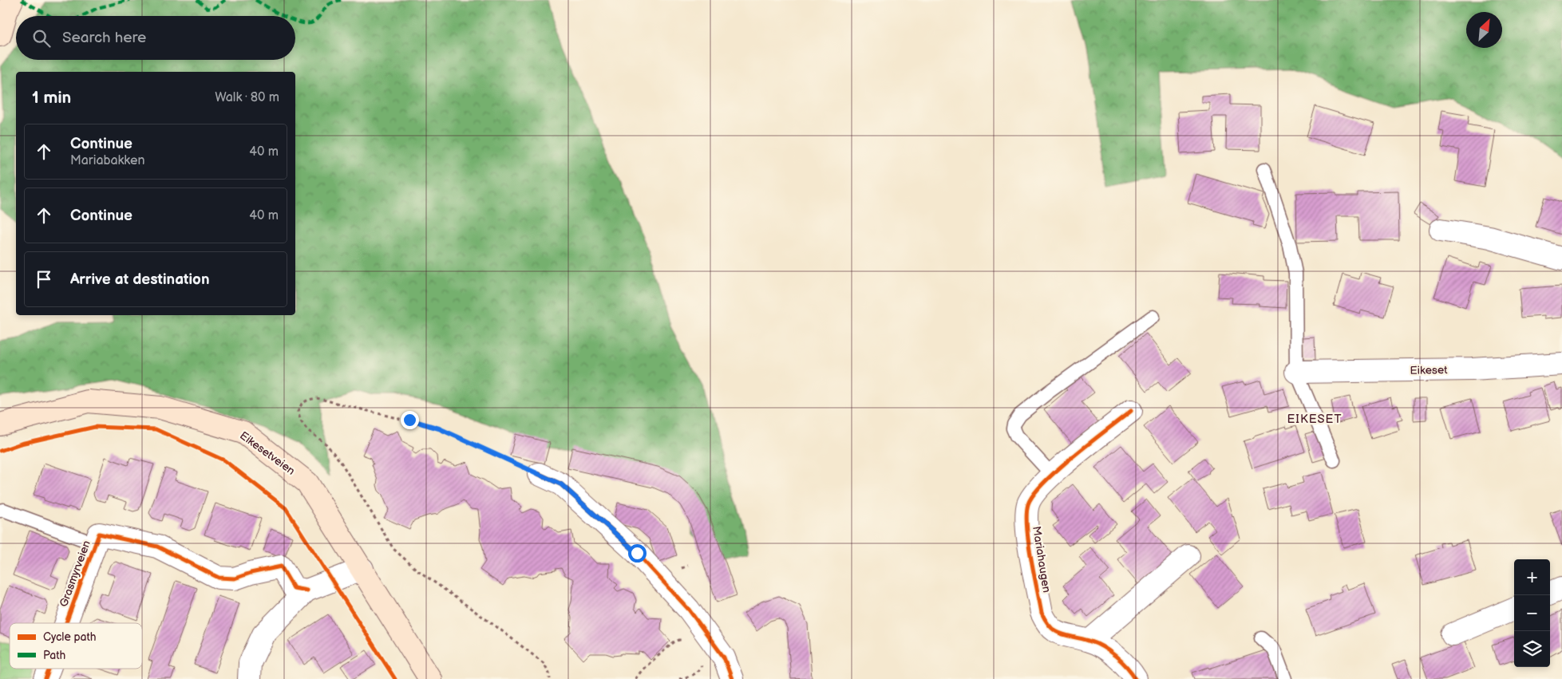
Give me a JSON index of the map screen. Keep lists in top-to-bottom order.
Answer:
{
  "streets": {
    "main road": ["Eikesetveien"],
    "street": ["Eikeset", "Mariahaugen", "Grasmyrveien"]
  },
  "districts": ["EIKESET"],
  "legend": ["Cycle path", "Path"],
  "north": "top right",
  "page": {
    "search": "Search here",
    "heading": ["1 min", "Walk · 80 m"],
    "list": [
      ["Continue", "Mariabakken", "40 m"],
      ["Continue", "40 m"],
      "Arrive at destination"
    ],
    "map_buttons": ["+", "−"]
  }
}
